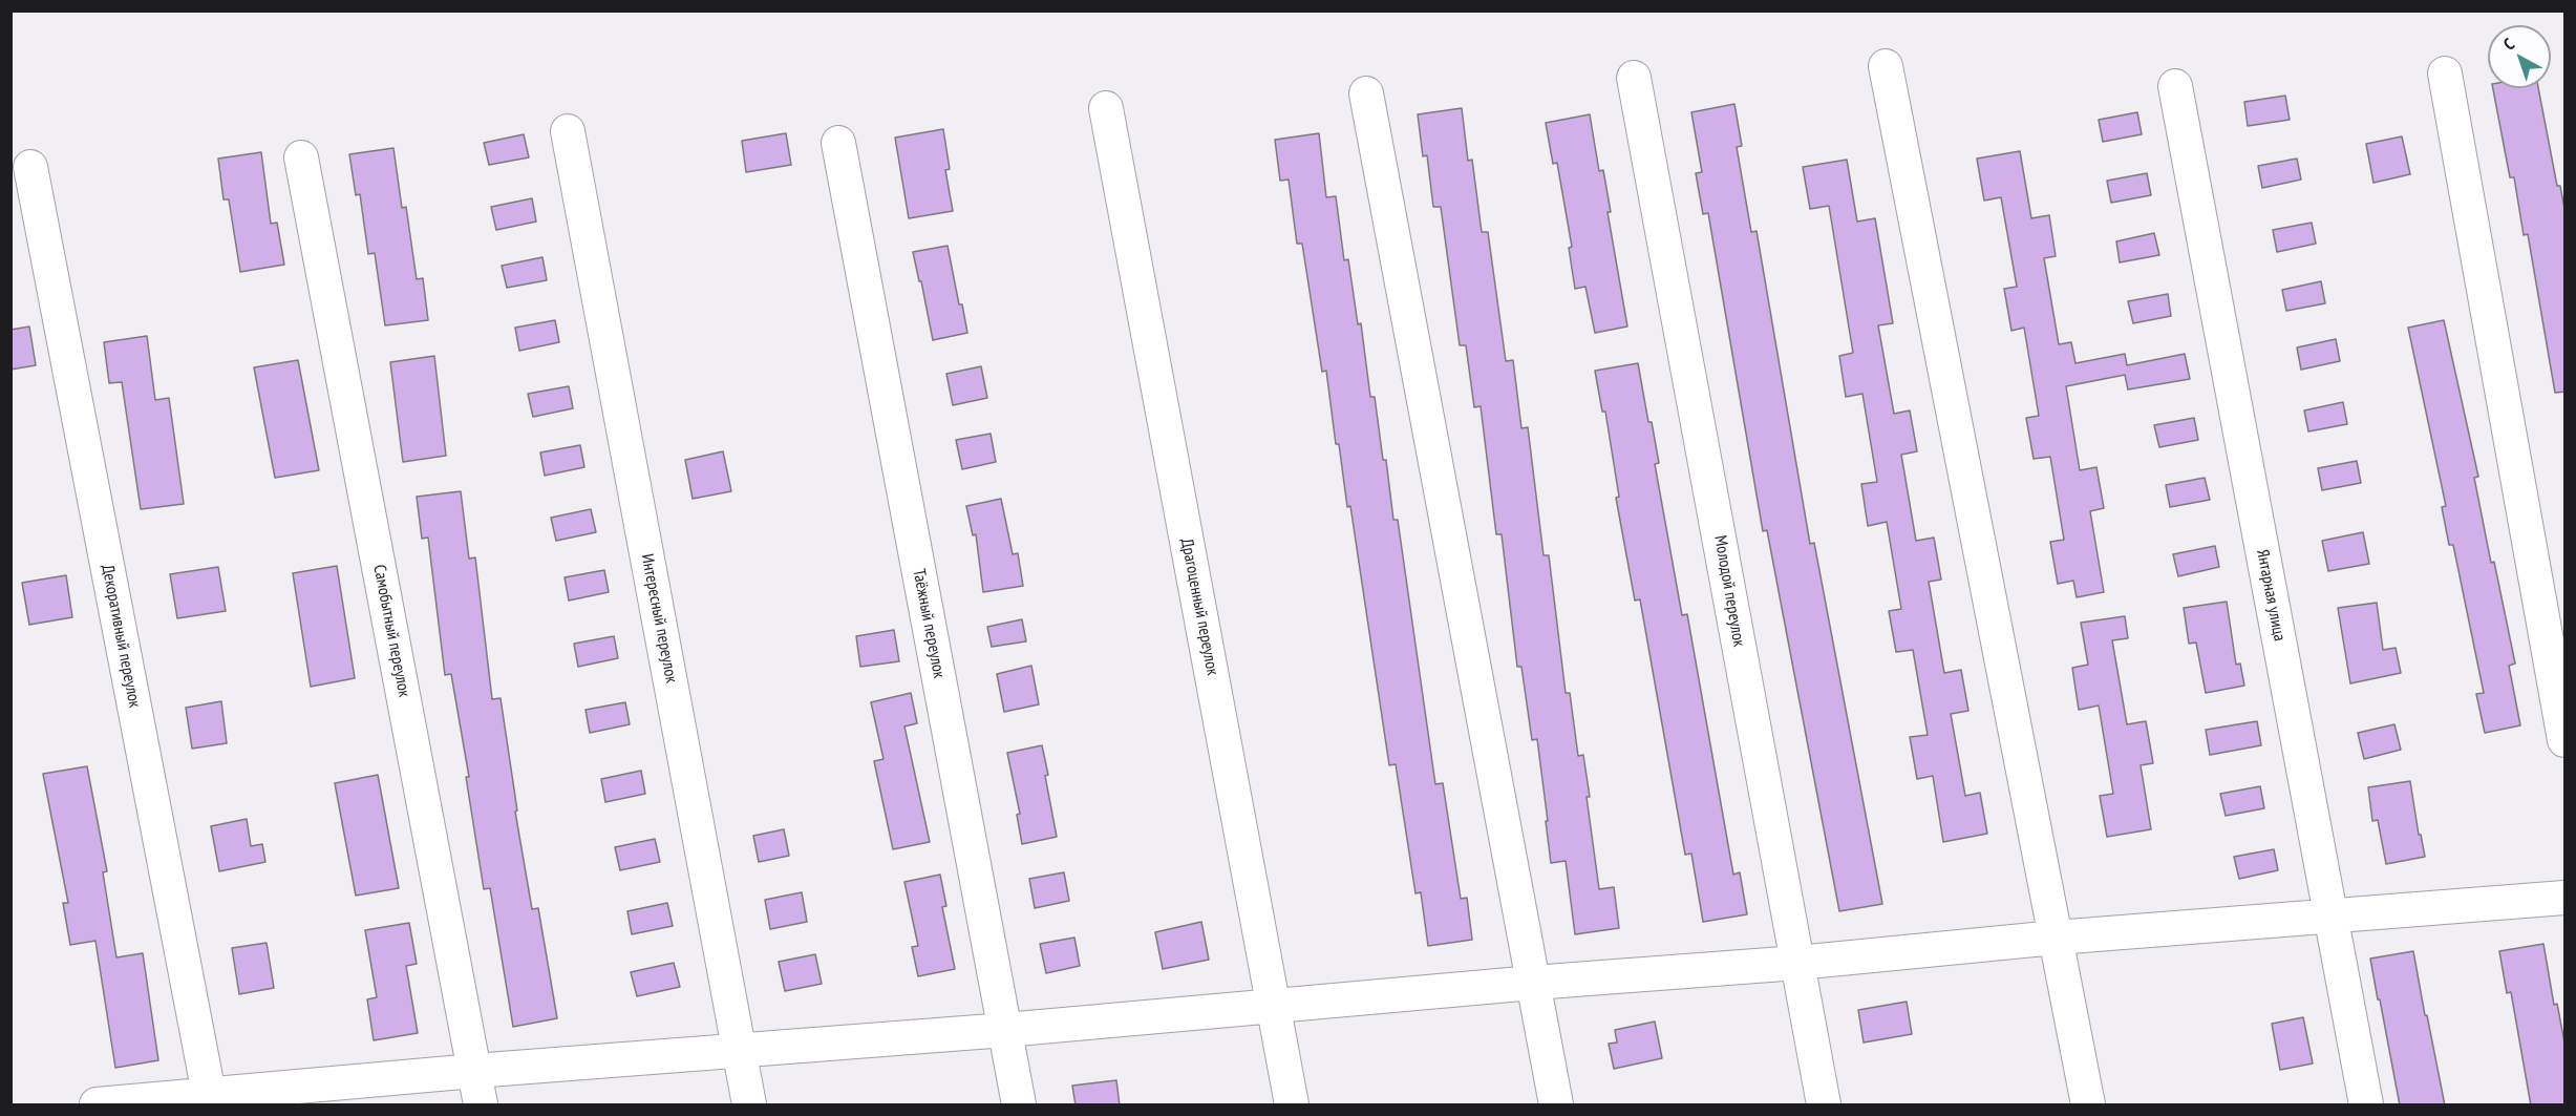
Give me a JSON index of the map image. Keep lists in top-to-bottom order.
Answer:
{
  "streets": {
    "street": [
      "Молодой переулок",
      "Янтарная улица",
      "Драгоценный переулок",
      "Интересный переулок",
      "Таёжный переулок",
      "Самобытный переулок",
      "Декоративный переулок"
    ]
  },
  "north": "top left"
}
